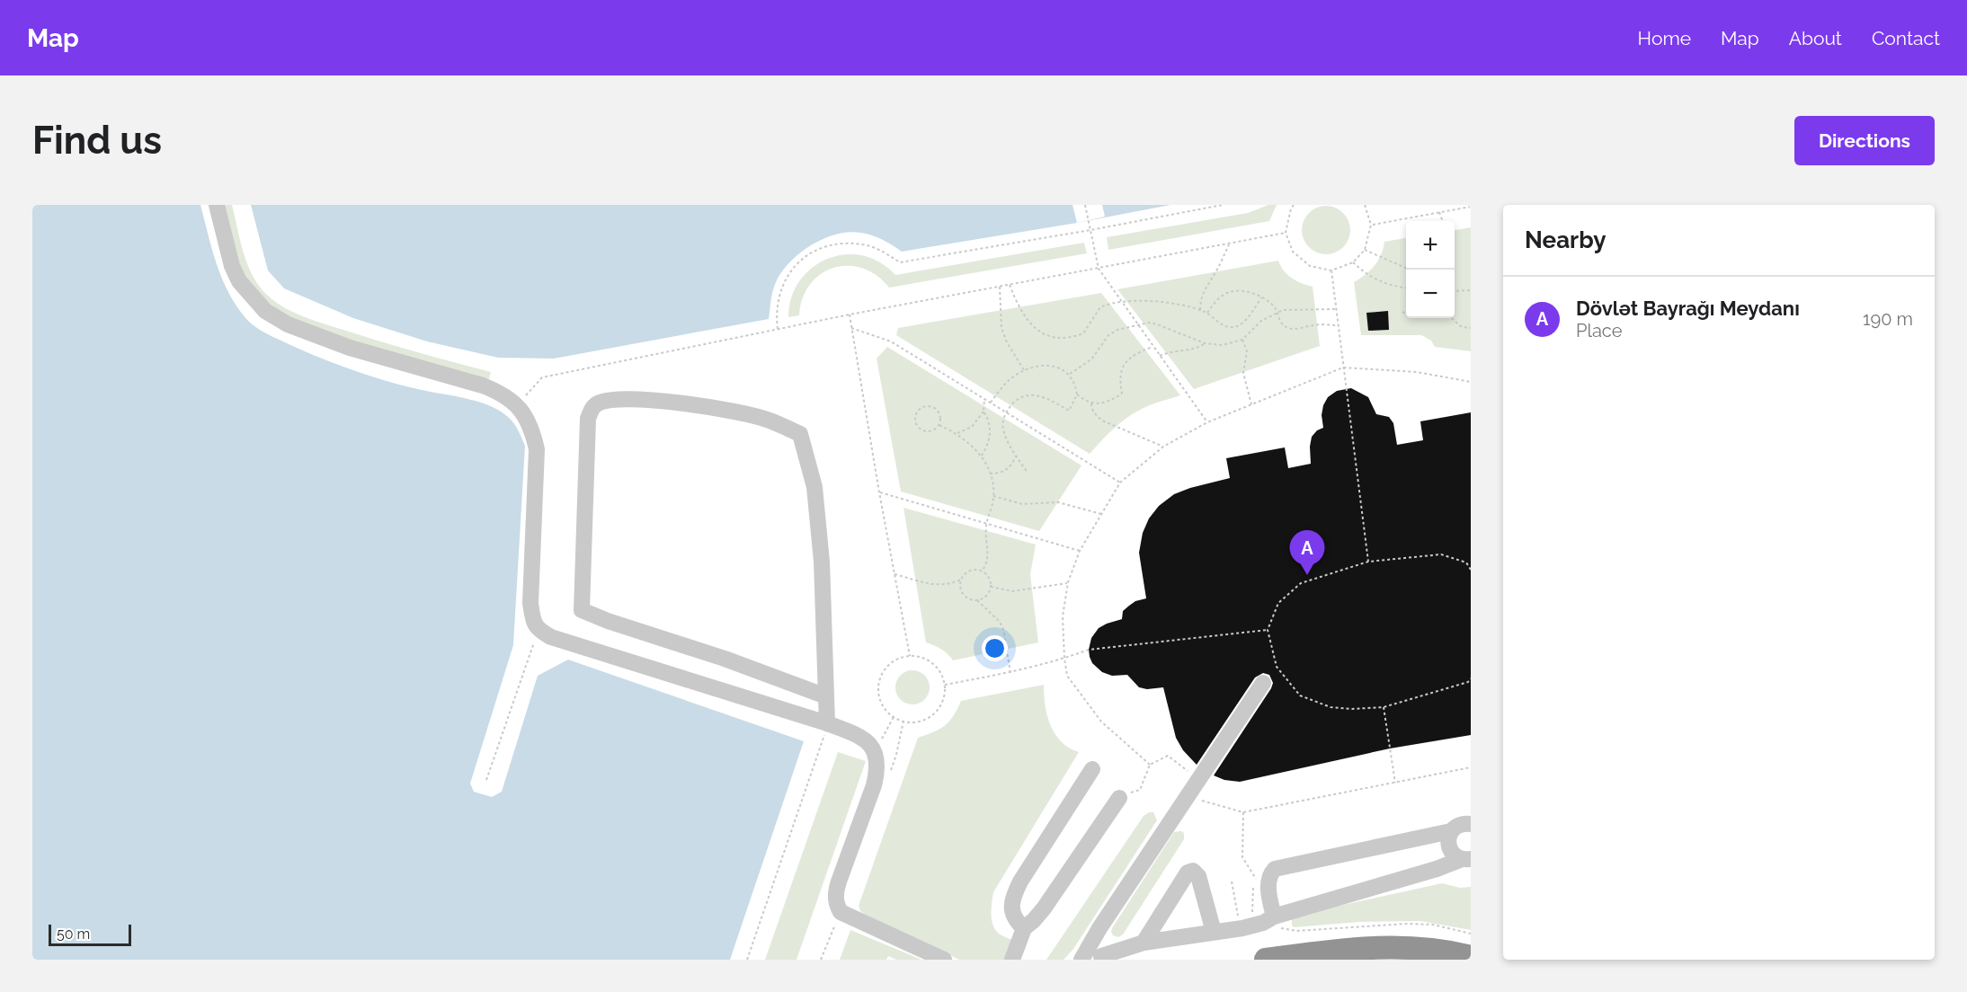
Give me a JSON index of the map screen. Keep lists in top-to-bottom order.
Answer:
{
  "scale_bar": "50 m",
  "page": {
    "header": "Map",
    "nav": [
      "Home",
      "Map",
      "About",
      "Contact"
    ],
    "buttons": "Directions",
    "title": "Find us",
    "heading": "Nearby",
    "map_buttons": ["+", "−"],
    "list": [
      {
        "mark": "A",
        "name": "Dövlət Bayrağı Meydanı",
        "note": "Place",
        "value": "190 m"
      }
    ],
    "pins": "A",
    "scale": "50 m"
  }
}
